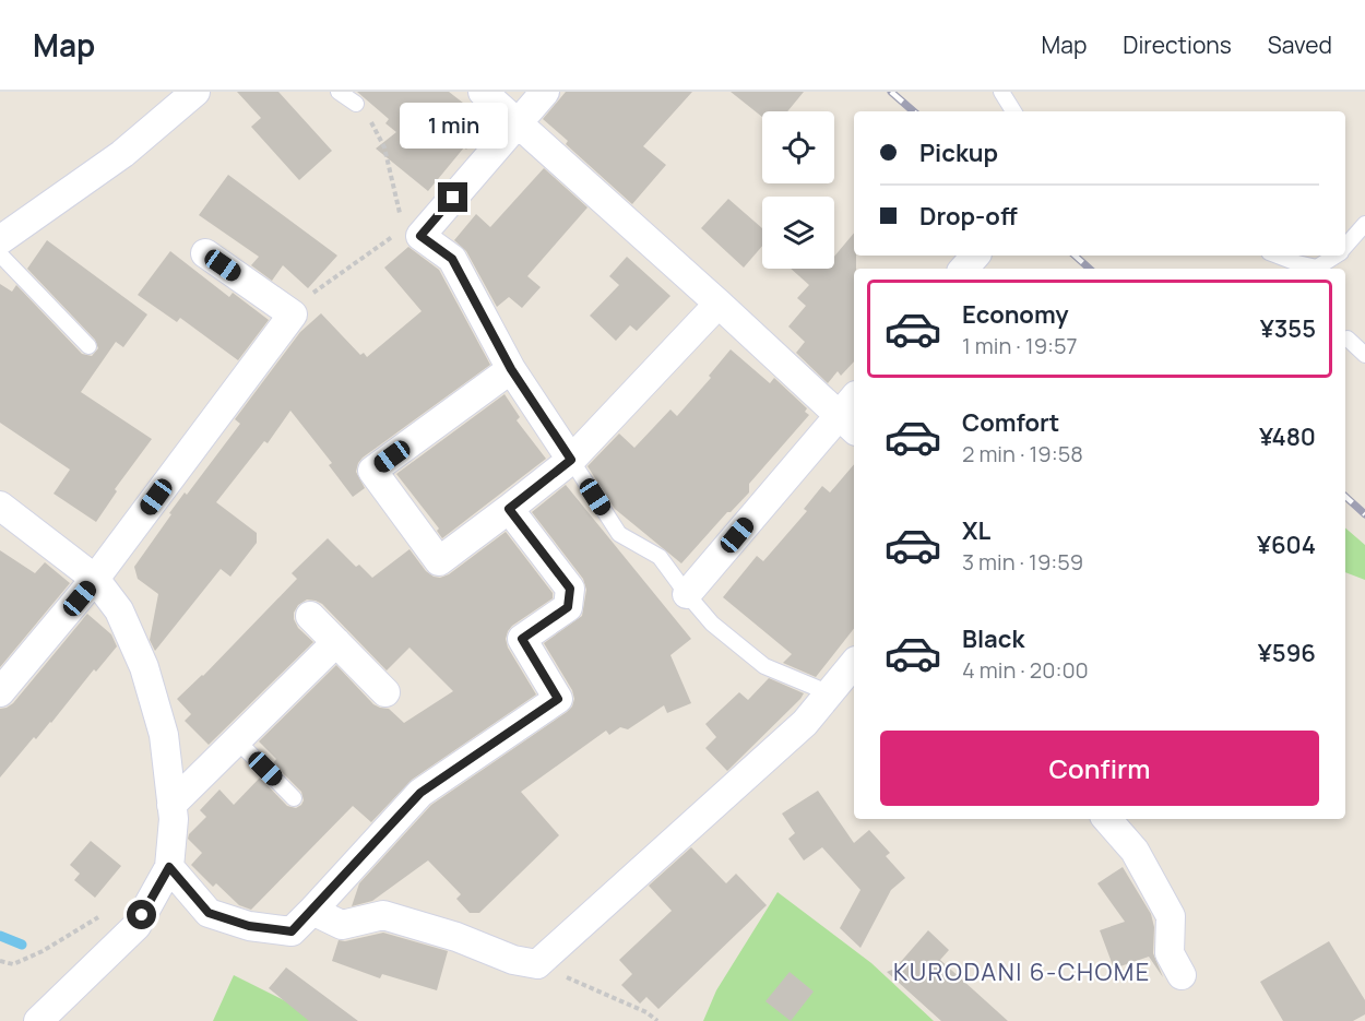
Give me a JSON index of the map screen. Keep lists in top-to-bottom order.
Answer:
{
  "districts": ["KURODANI 6-CHOME"],
  "page": {
    "header": "Map",
    "nav": ["Map", "Directions", "Saved"],
    "bubble": "1 min",
    "banner": ["Pickup", "Drop-off"],
    "list": [
      {
        "name": "Economy",
        "note": "1 min · 19:57",
        "value": "¥355"
      },
      {
        "name": "Comfort",
        "note": "2 min · 19:58",
        "value": "¥480"
      },
      {
        "name": "XL",
        "note": "3 min · 19:59",
        "value": "¥604"
      },
      {
        "name": "Black",
        "note": "4 min · 20:00",
        "value": "¥596"
      }
    ],
    "buttons": "Confirm"
  }
}
